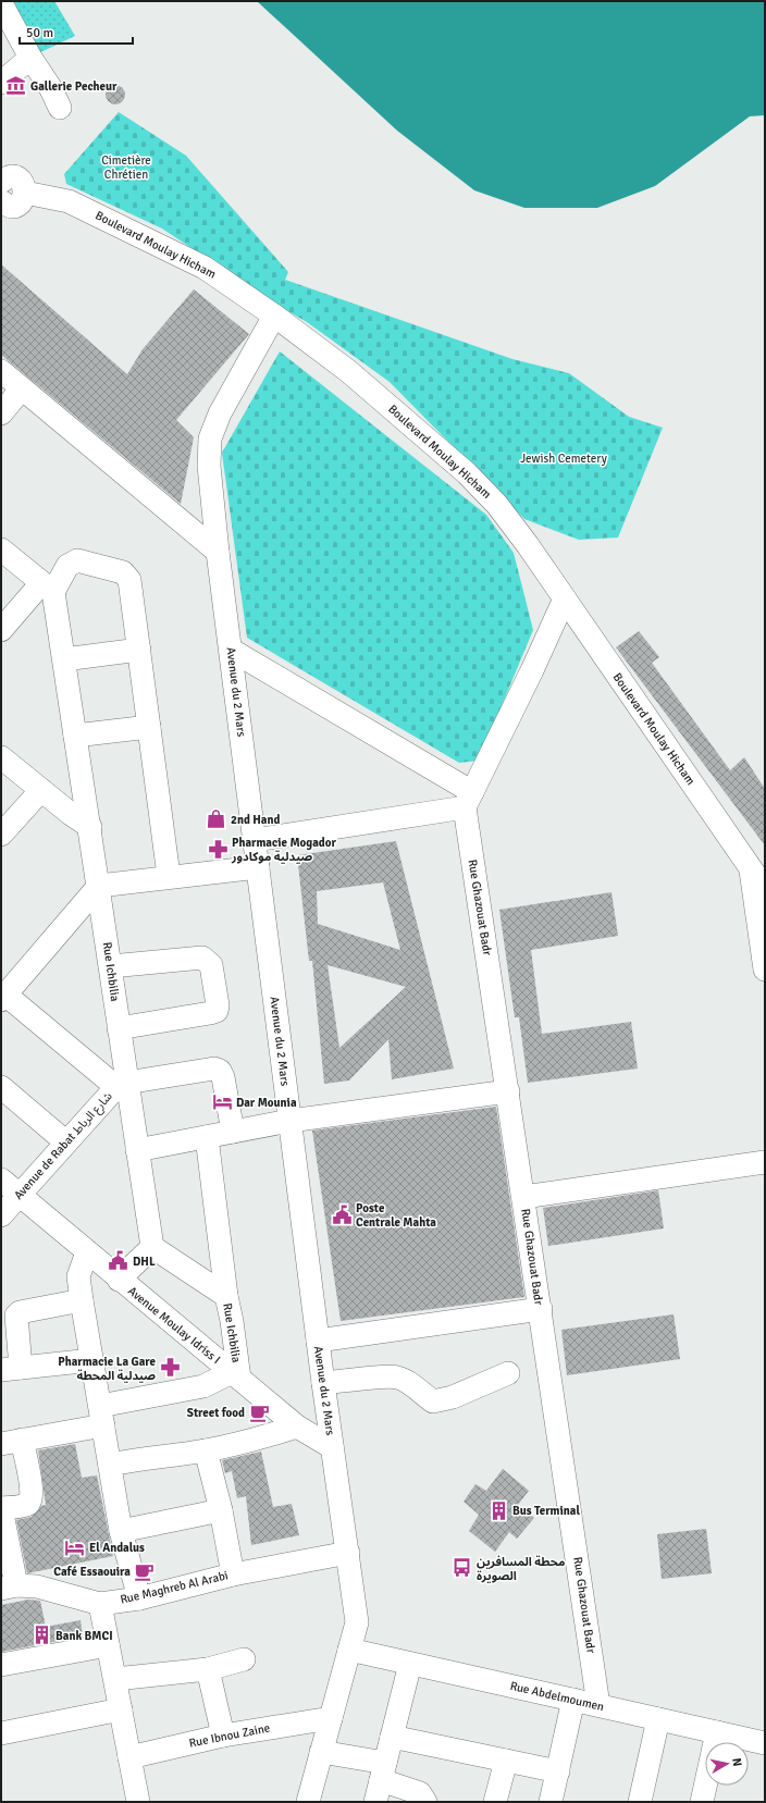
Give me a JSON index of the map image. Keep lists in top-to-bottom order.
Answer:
{
  "streets": {
    "street": [
      "Boulevard Moulay Hicham",
      "Avenue du 2 Mars",
      "Rue Ghazouat Badr",
      "Rue Ichbilia",
      "Avenue de Rabat شارع الرباط",
      "Avenue Moulay Idriss I",
      "Rue Maghreb Al Arabi",
      "Rue Abdelmoumen",
      "Rue Ibnou Zaine"
    ]
  },
  "crossings": [
    ["Boulevard Moulay Hicham", "Avenue du 2 Mars"],
    ["Avenue du 2 Mars", "Avenue Moulay Idriss I"],
    ["Avenue du 2 Mars", "Rue Maghreb Al Arabi"],
    ["Avenue du 2 Mars", "Rue Abdelmoumen"],
    ["Avenue du 2 Mars", "Rue Ibnou Zaine"],
    ["Rue Ghazouat Badr", "Rue Abdelmoumen"],
    ["Rue Ichbilia", "Avenue de Rabat شارع الرباط"],
    ["Rue Ichbilia", "Avenue Moulay Idriss I"],
    ["Avenue de Rabat شارع الرباط", "Avenue Moulay Idriss I"]
  ],
  "parks": ["Cimetière Chrétien", "Jewish Cemetery"],
  "places": {
    "museum": ["Gallerie Pecheur"],
    "shop": ["2nd Hand"],
    "pharmacy": ["Pharmacie Mogador صيدلية موكادور", "Pharmacie La Gare صيدلية المحطة"],
    "hotel": ["Dar Mounia", "El Andalus"],
    "public building": ["Poste Centrale Mahta", "DHL"],
    "cafe": ["Street food", "Café Essaouira"],
    "building": ["Bus Terminal", "Bank BMCI"],
    "bus stop": ["محطة المسافرين الصويرة"]
  },
  "scale_bar": "50 m",
  "north": "right"
}
